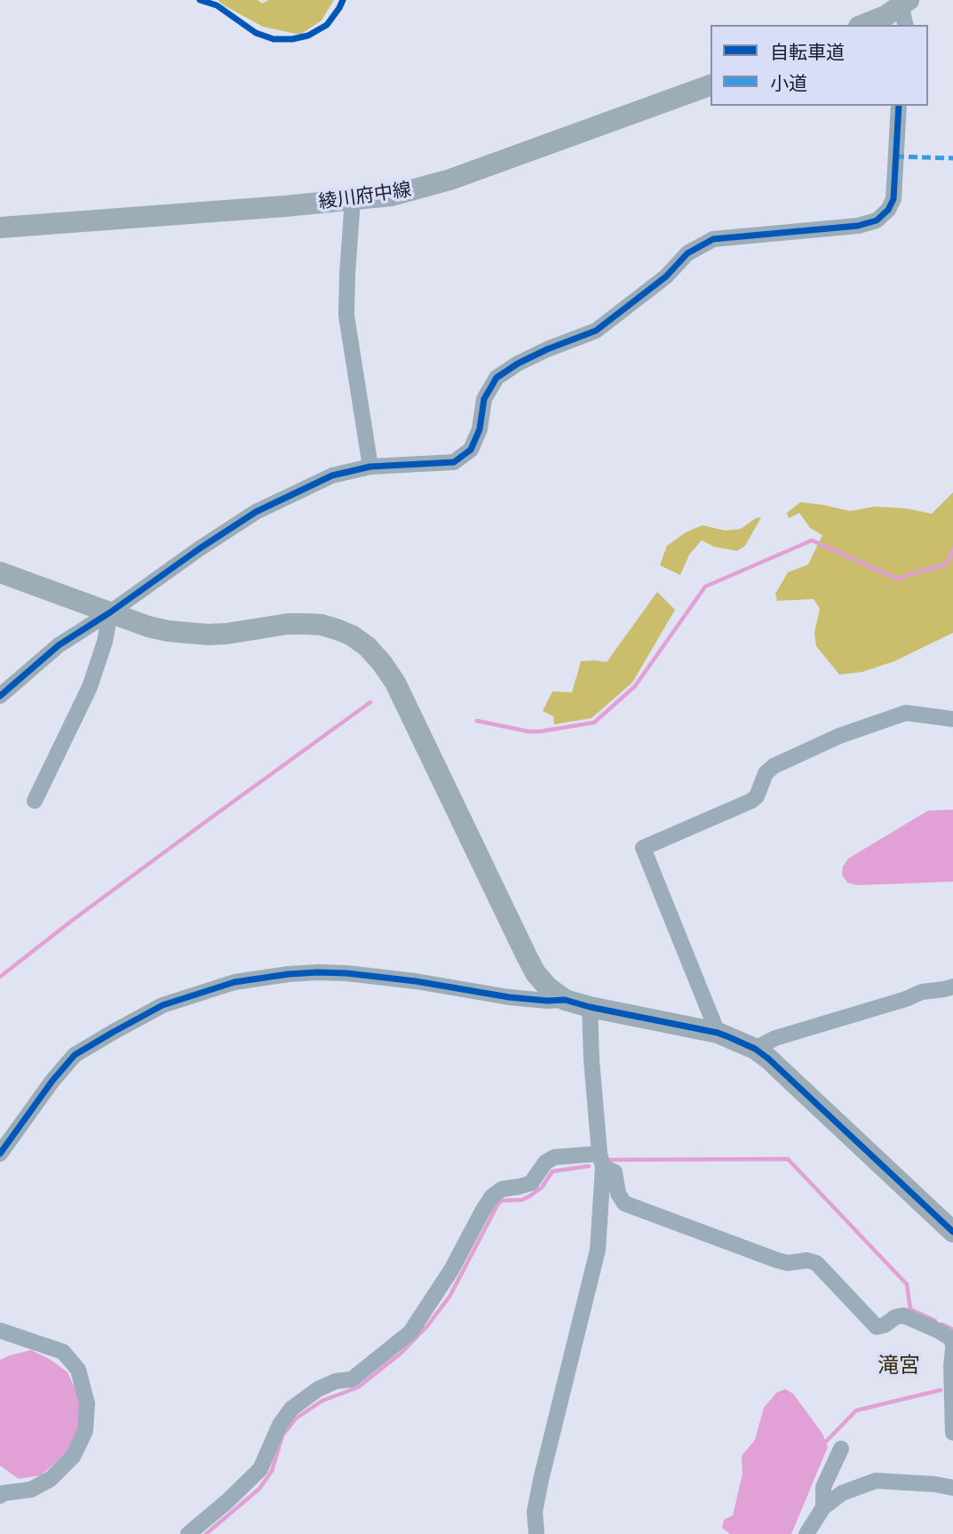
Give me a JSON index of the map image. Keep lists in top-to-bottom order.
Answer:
{
  "streets": {
    "street": ["綾川府中線"]
  },
  "districts": ["滝宮"],
  "legend": ["自転車道", "小道"]
}
